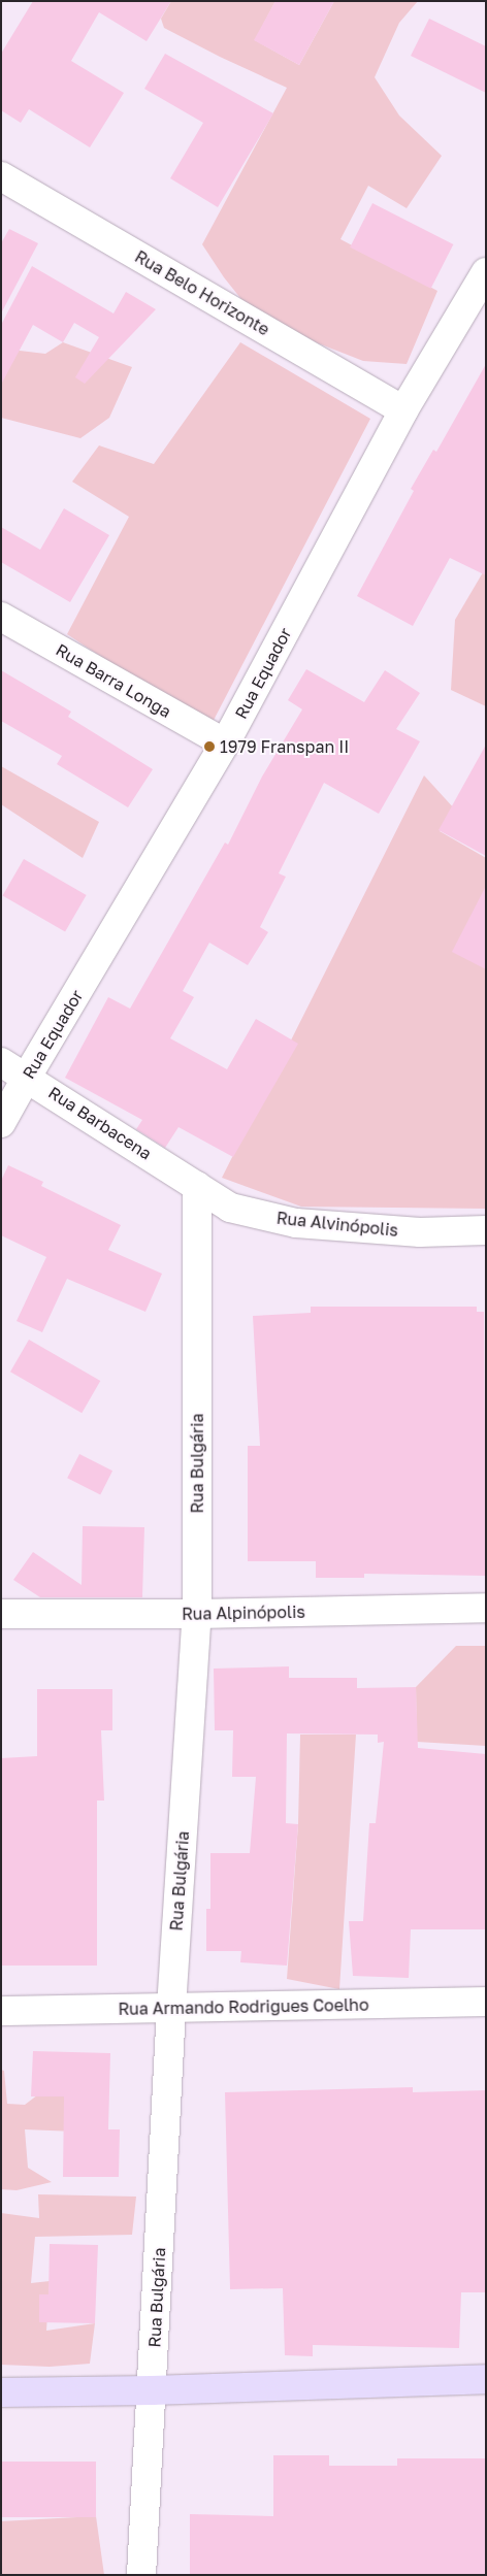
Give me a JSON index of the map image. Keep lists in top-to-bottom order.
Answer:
{
  "streets": {
    "street": [
      "Rua Belo Horizonte",
      "Rua Equador",
      "Rua Barra Longa",
      "Rua Barbacena",
      "Rua Alvinópolis",
      "Rua Bulgária",
      "Rua Alpinópolis",
      "Rua Armando Rodrigues Coelho"
    ]
  },
  "crossings": [
    ["Rua Belo Horizonte", "Rua Equador"],
    ["Rua Equador", "Rua Barra Longa"],
    ["Rua Equador", "Rua Barbacena"],
    ["Rua Barbacena", "Rua Alvinópolis"],
    ["Rua Barbacena", "Rua Bulgária"],
    ["Rua Alvinópolis", "Rua Bulgária"],
    ["Rua Bulgária", "Rua Alpinópolis"],
    ["Rua Bulgária", "Rua Armando Rodrigues Coelho"]
  ],
  "places": ["1979 Franspan II"]
}
